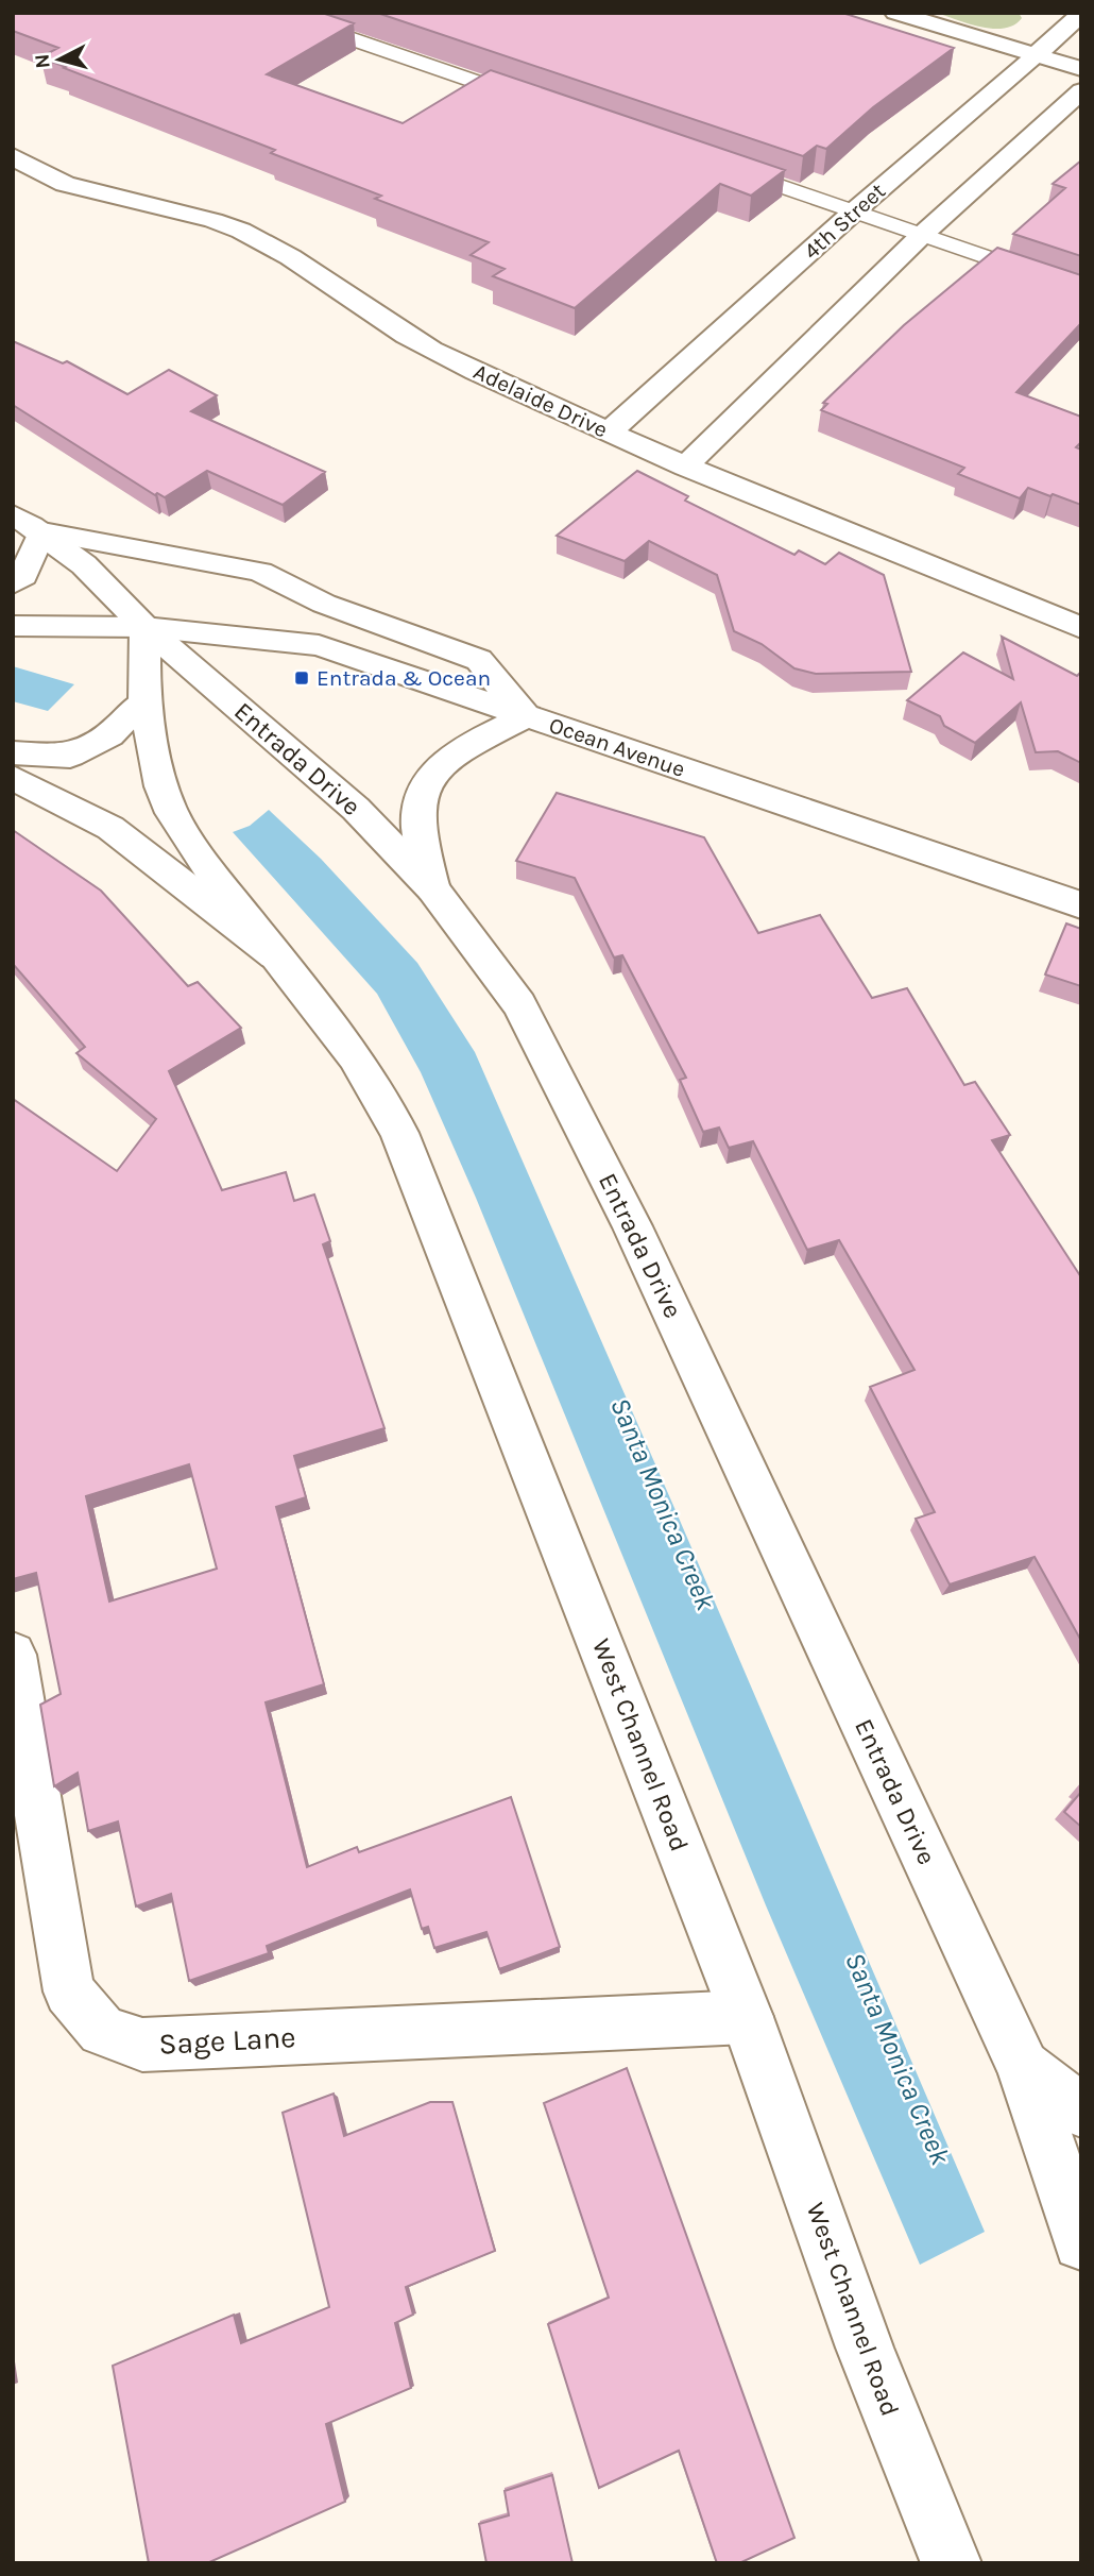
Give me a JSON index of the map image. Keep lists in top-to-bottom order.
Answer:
{
  "streets": {
    "street": [
      "4th Street",
      "Adelaide Drive",
      "Ocean Avenue",
      "Entrada Drive",
      "West Channel Road",
      "Sage Lane"
    ]
  },
  "crossings": [
    ["4th Street", "Adelaide Drive"],
    ["Ocean Avenue", "Entrada Drive"],
    ["Ocean Avenue", "West Channel Road"],
    ["Entrada Drive", "West Channel Road"],
    ["West Channel Road", "Sage Lane"]
  ],
  "water": ["Santa Monica Creek"],
  "places": {
    "transit": ["Entrada & Ocean"]
  },
  "north": "left"
}
